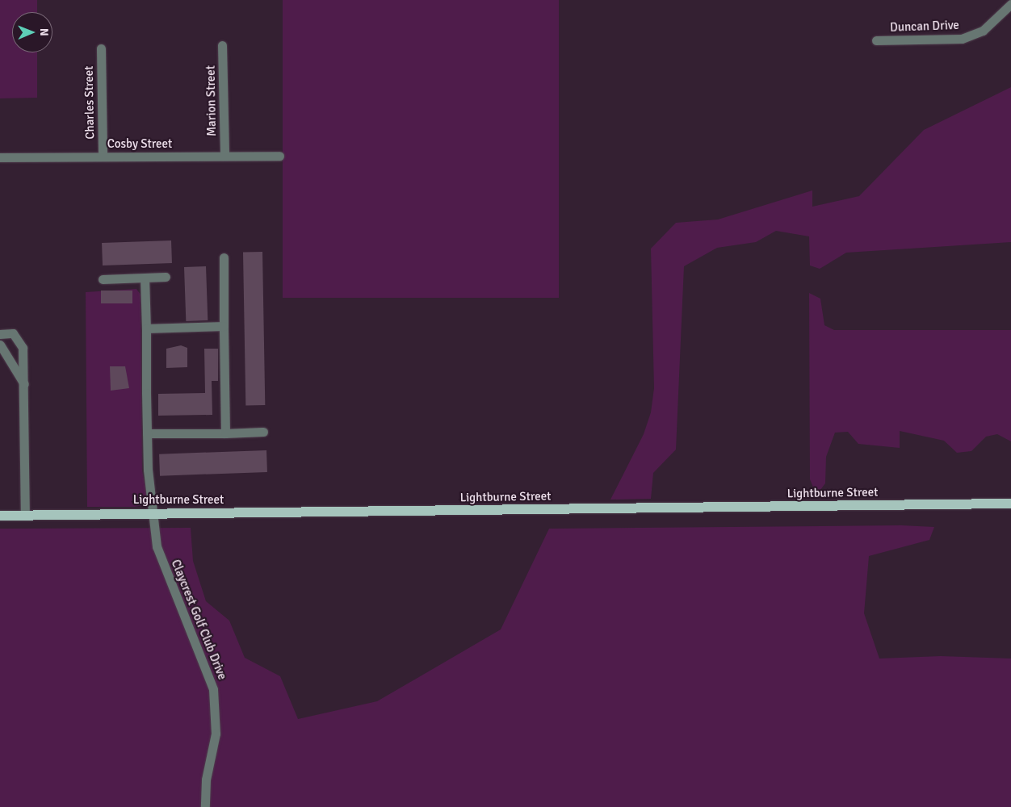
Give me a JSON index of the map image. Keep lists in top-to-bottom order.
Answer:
{
  "streets": {
    "main road": ["Lightburne Street"],
    "street": [
      "Duncan Drive",
      "Marion Street",
      "Charles Street",
      "Cosby Street",
      "Claycrest Golf Club Drive"
    ]
  },
  "crossings": [
    ["Marion Street", "Cosby Street"],
    ["Charles Street", "Cosby Street"],
    ["Lightburne Street", "Claycrest Golf Club Drive"]
  ],
  "north": "right"
}
